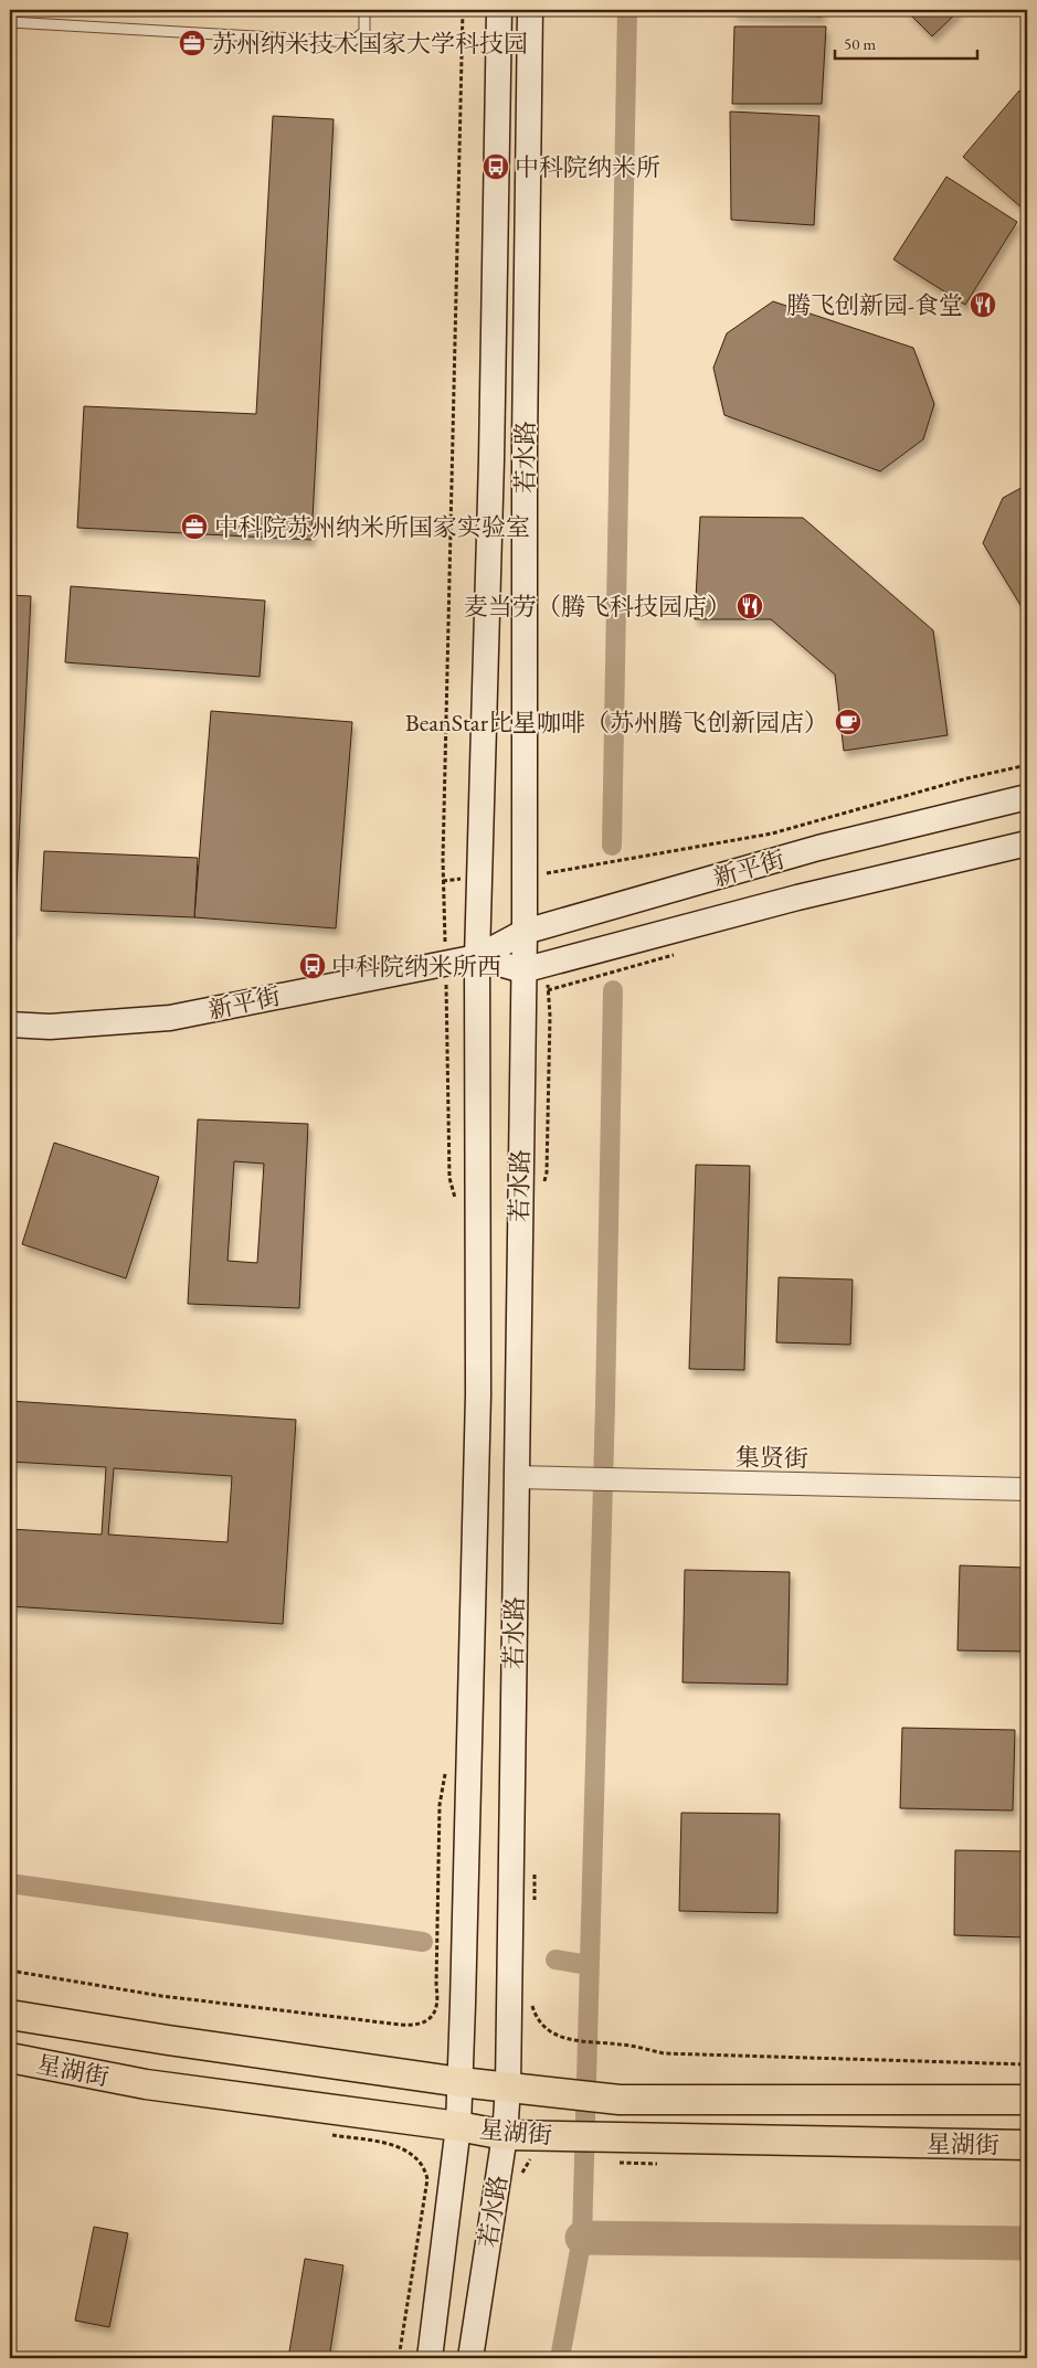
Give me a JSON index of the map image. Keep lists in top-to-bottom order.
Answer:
{
  "streets": {
    "main road": ["若水路", "新平街", "星湖街"],
    "street": ["集贤街"]
  },
  "crossings": [
    ["若水路", "新平街"],
    ["若水路", "集贤街"],
    ["若水路", "星湖街"]
  ],
  "places": {
    "office": ["苏州纳米技术国家大学科技园", "中科院苏州纳米所国家实验室"],
    "bus stop": ["中科院纳米所", "中科院纳米所西"],
    "restaurant": ["腾飞创新园-食堂", "麦当劳（腾飞科技园店）"],
    "cafe": ["BeanStar比星咖啡（苏州腾飞创新园店）"]
  },
  "scale_bar": "50 m"
}
